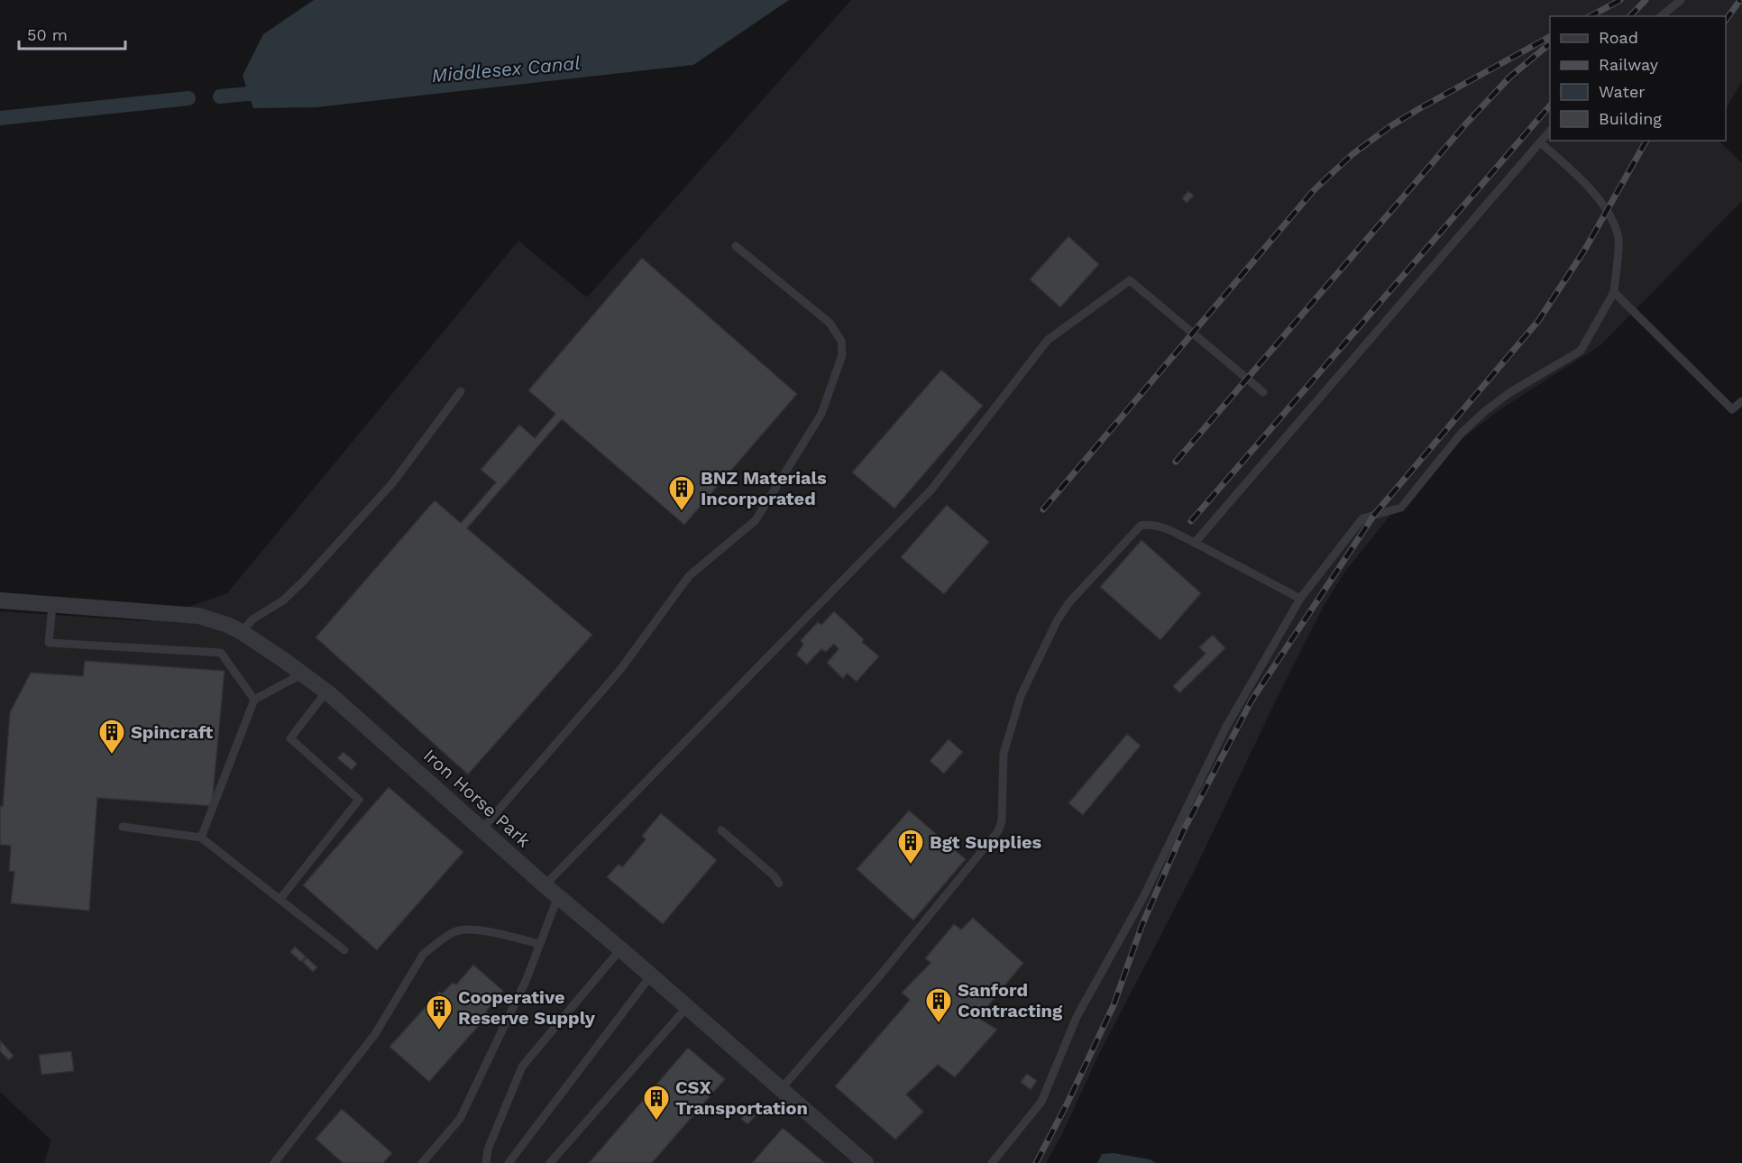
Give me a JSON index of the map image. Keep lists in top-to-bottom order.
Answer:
{
  "streets": {
    "street": ["Iron Horse Park"]
  },
  "water": ["Middlesex Canal"],
  "places": {
    "building": [
      "BNZ Materials Incorporated",
      "Spincraft",
      "Bgt Supplies",
      "Sanford Contracting",
      "Cooperative Reserve Supply",
      "CSX Transportation"
    ]
  },
  "legend": [
    "Road",
    "Railway",
    "Water",
    "Building"
  ],
  "scale_bar": "50 m"
}
